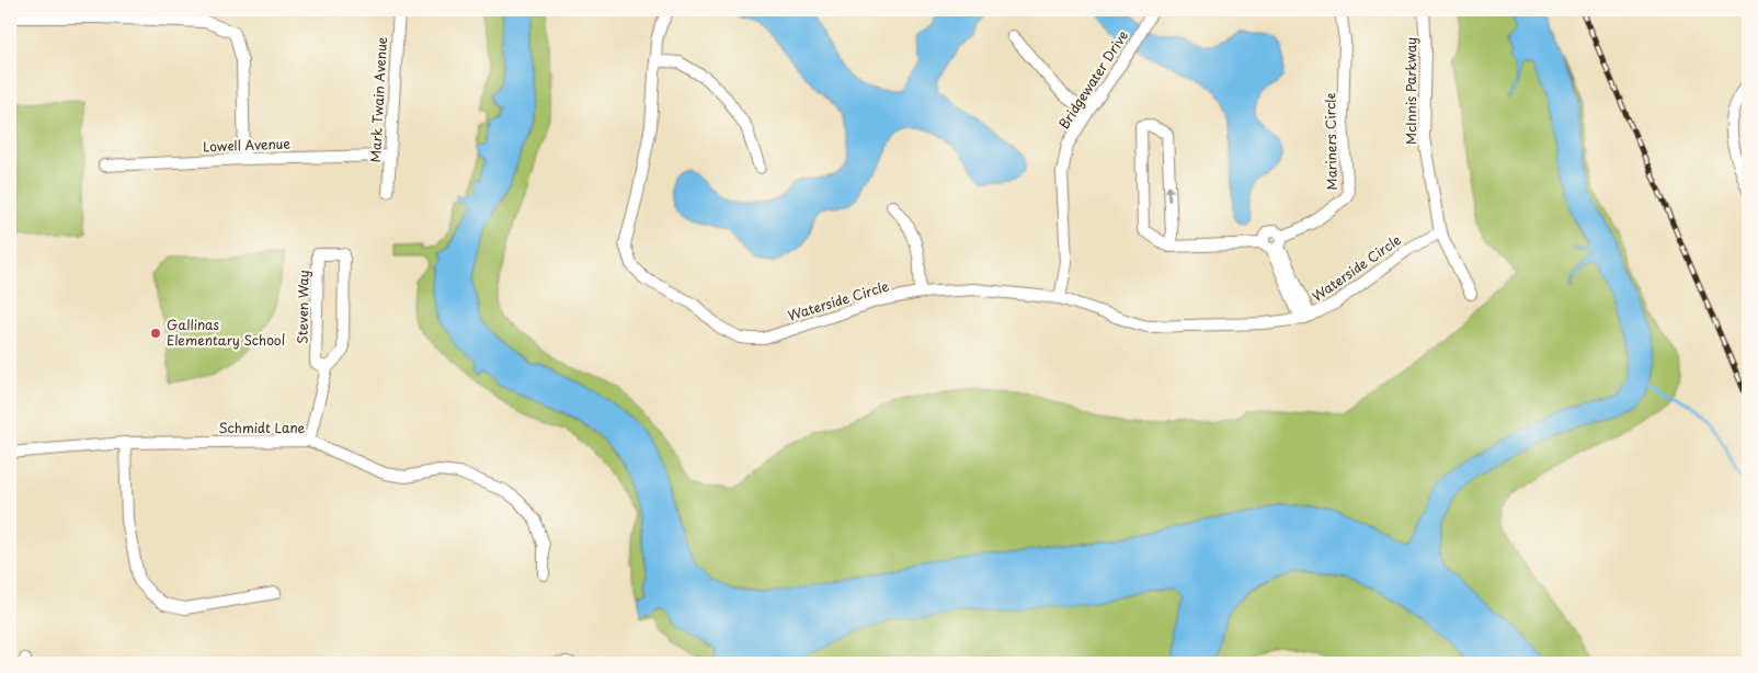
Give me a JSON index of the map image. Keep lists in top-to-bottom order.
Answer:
{
  "streets": {
    "street": [
      "Bridgewater Drive",
      "McInnis Parkway",
      "Mark Twain Avenue",
      "Mariners Circle",
      "Lowell Avenue",
      "Waterside Circle",
      "Steven Way",
      "Schmidt Lane"
    ]
  },
  "crossings": [
    ["Bridgewater Drive", "Waterside Circle"],
    ["McInnis Parkway", "Waterside Circle"],
    ["Mark Twain Avenue", "Lowell Avenue"],
    ["Steven Way", "Schmidt Lane"]
  ],
  "places": ["Gallinas Elementary School"]
}
